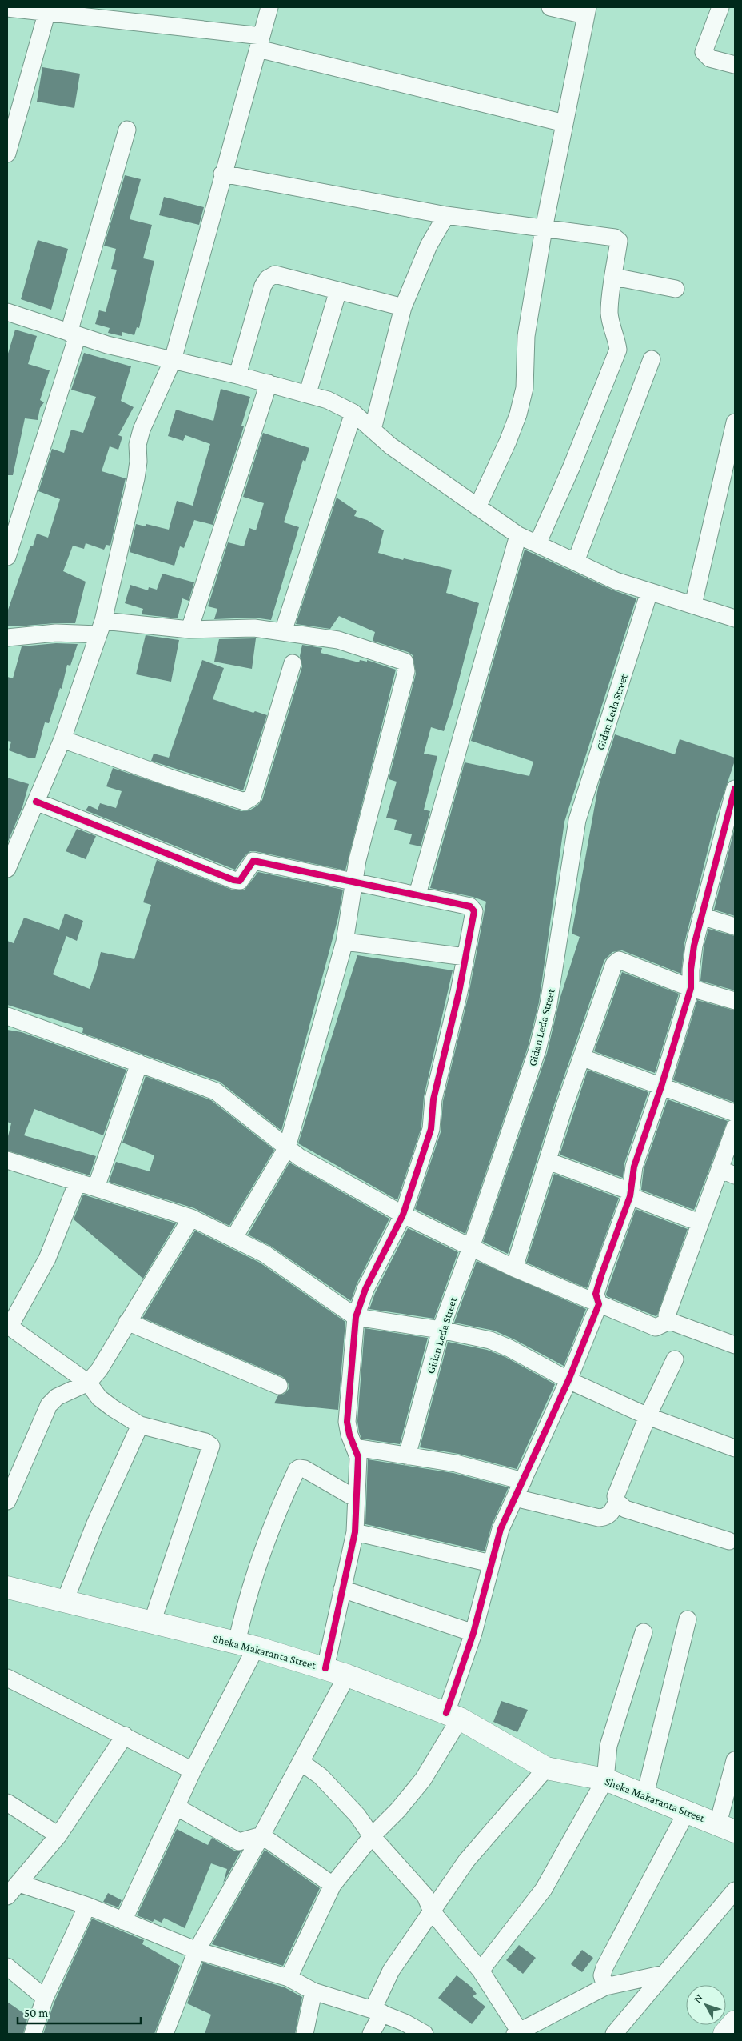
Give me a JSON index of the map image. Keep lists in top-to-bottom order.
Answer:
{
  "streets": {
    "street": ["Gidan Leda Street", "Sheka Makaranta Street"]
  },
  "scale_bar": "50 m",
  "north": "top left"
}
